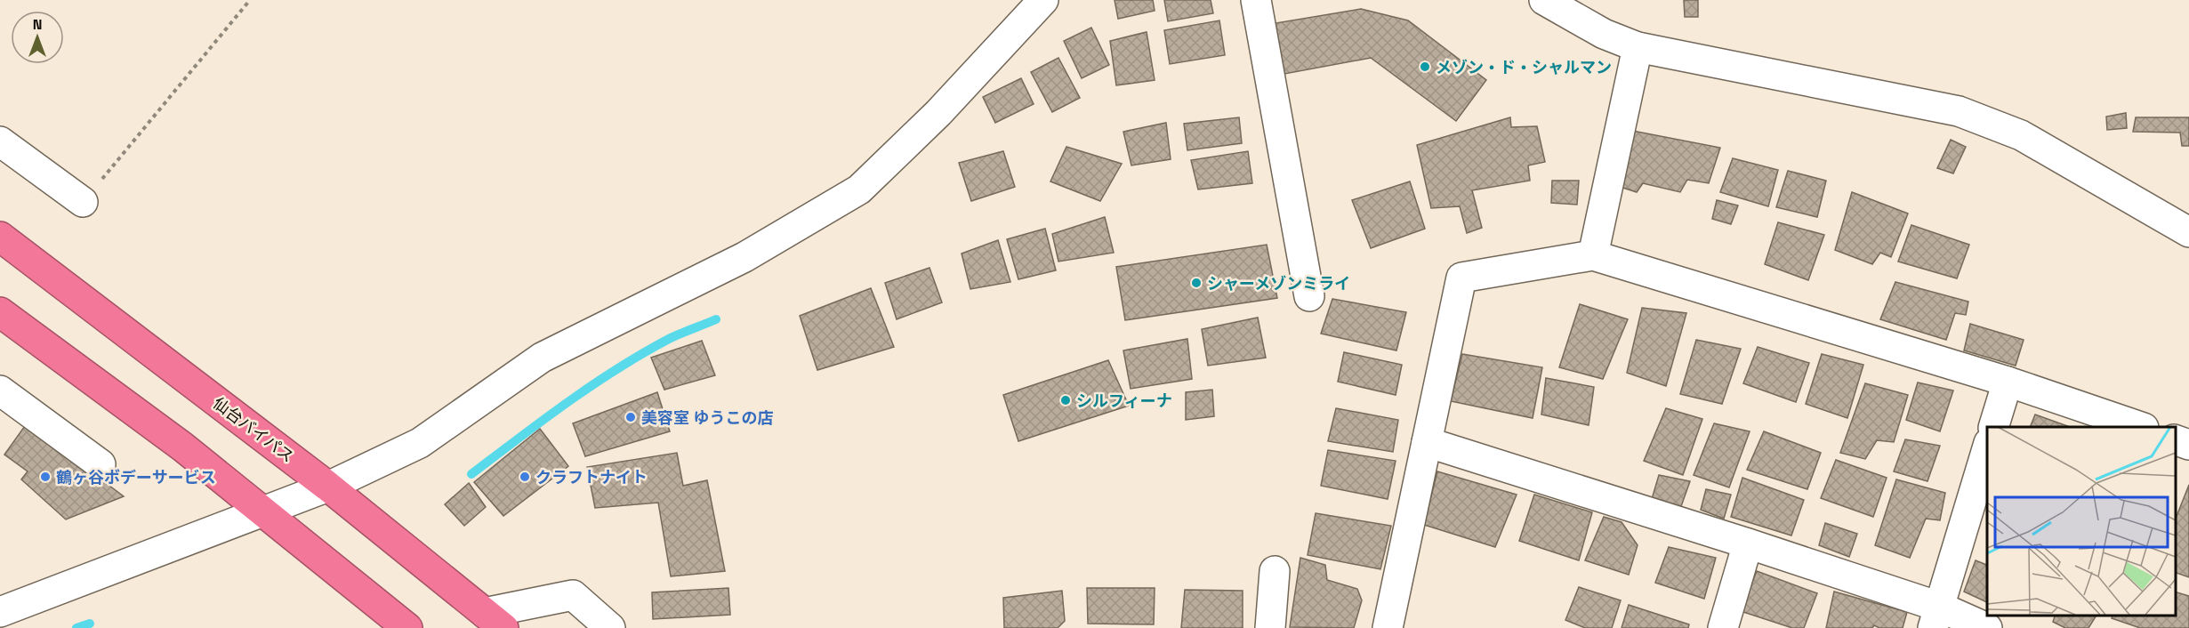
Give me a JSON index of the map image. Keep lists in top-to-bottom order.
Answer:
{
  "streets": {
    "highway": ["仙台バイパス"]
  },
  "places": [
    "メゾン・ド・シャルマン",
    "シャーメゾンミライ",
    "シルフィーナ",
    "美容室 ゆうこの店",
    "鶴ヶ谷ボデーサービス",
    "クラフトナイト"
  ],
  "north": "top"
}
